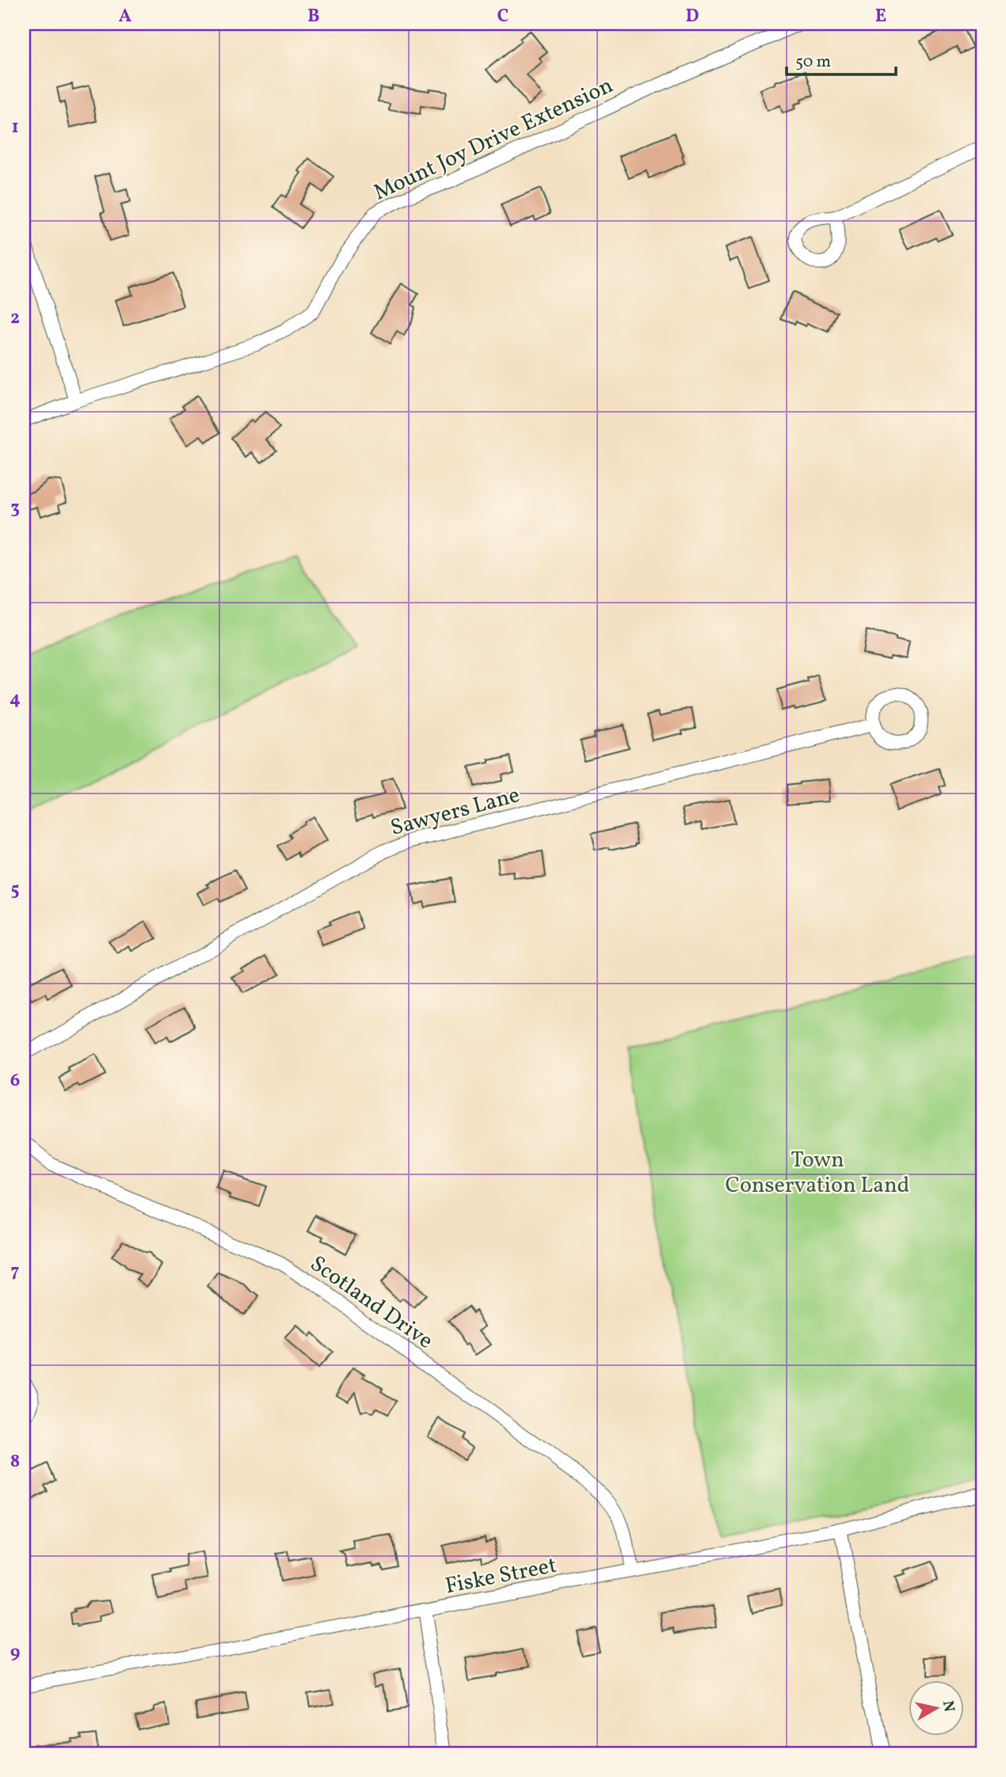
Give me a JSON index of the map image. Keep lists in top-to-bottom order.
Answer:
{
  "streets": {
    "street": [
      "Mount Joy Drive Extension",
      "Sawyers Lane",
      "Scotland Drive",
      "Fiske Street"
    ]
  },
  "crossings": [
    ["Scotland Drive", "Fiske Street"]
  ],
  "parks": ["Town Conservation Land"],
  "scale_bar": "50 m",
  "north": "right",
  "grid": {
    "columns": [
      "A",
      "B",
      "C",
      "D",
      "E"
    ],
    "rows": [
      "1",
      "2",
      "3",
      "4",
      "5",
      "6",
      "7",
      "8",
      "9"
    ]
  }
}
